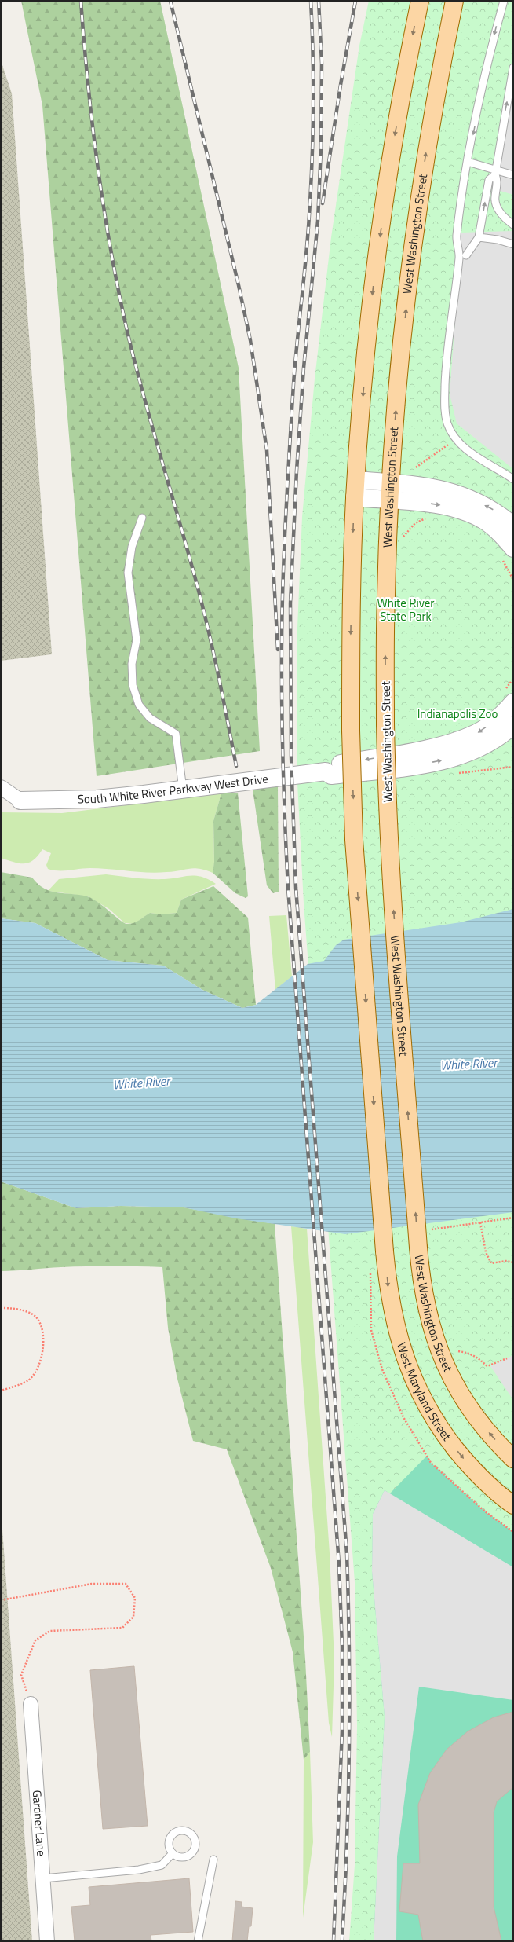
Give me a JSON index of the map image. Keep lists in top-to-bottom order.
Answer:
{
  "streets": {
    "main road": ["West Washington Street", "West Maryland Street"],
    "street": ["South White River Parkway West Drive", "Gardner Lane"]
  },
  "one_way": ["West Maryland Street"],
  "water": ["White River"],
  "parks": ["White River State Park", "Indianapolis Zoo"]
}
